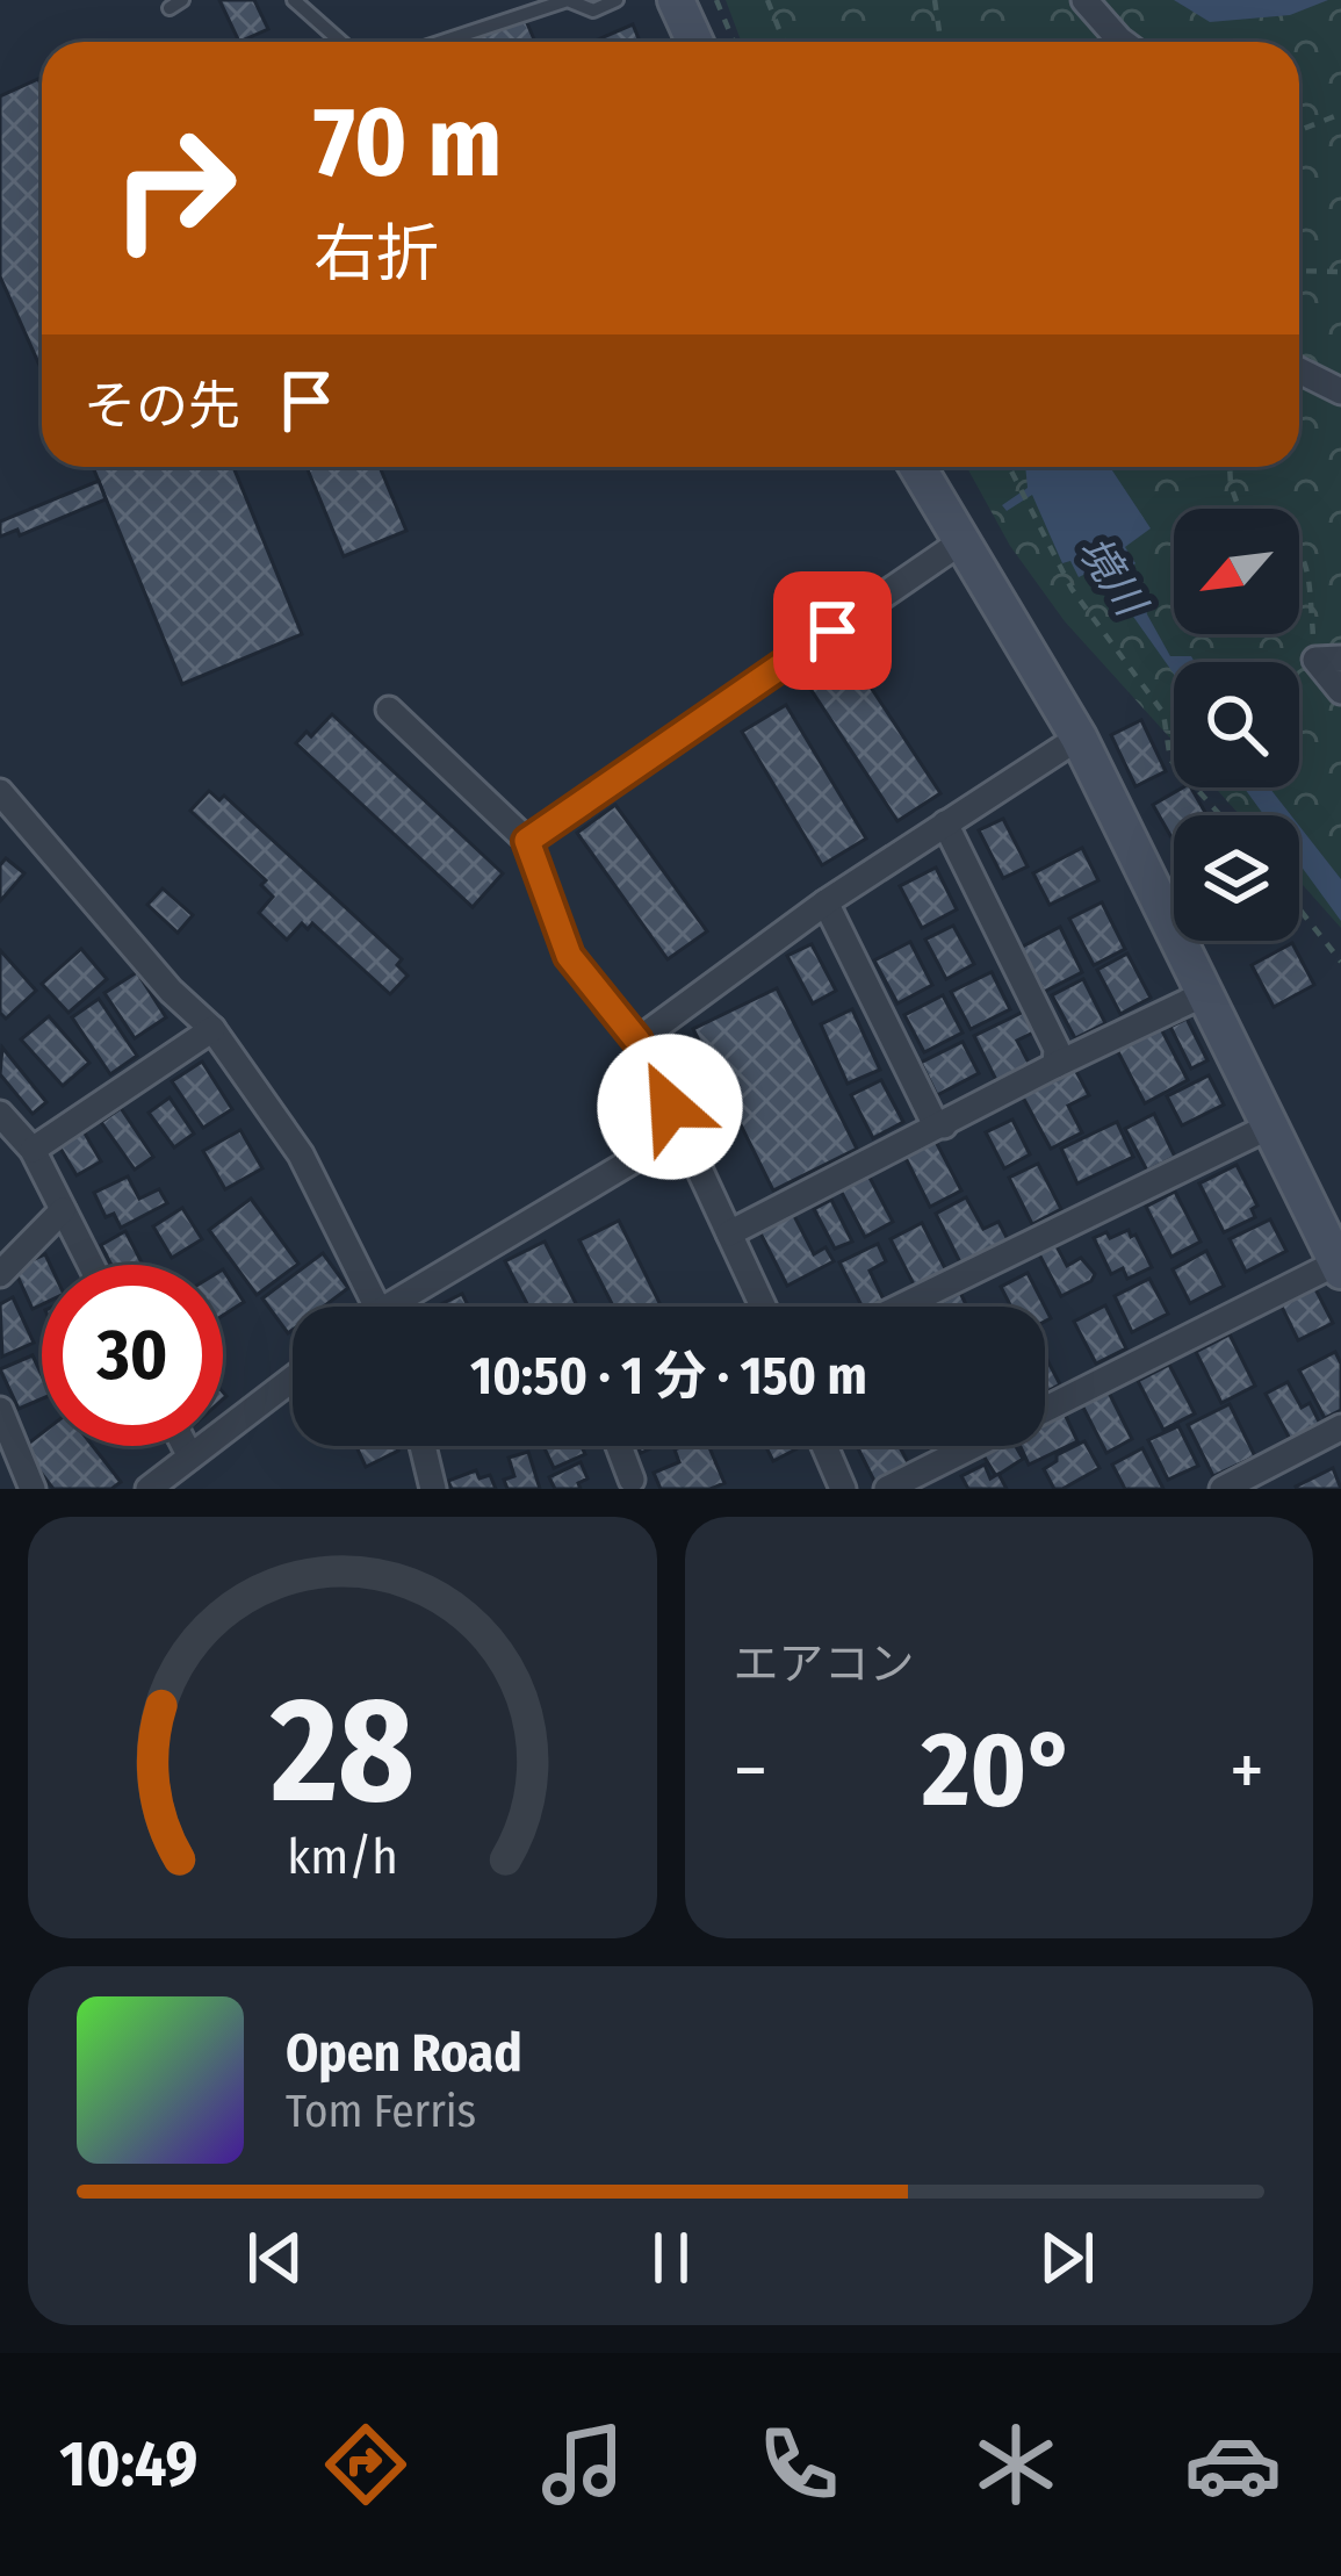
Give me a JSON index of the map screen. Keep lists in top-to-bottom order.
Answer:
{
  "water": ["境川"],
  "north": "bottom left",
  "page": {
    "turn": ["70 m", "右折"],
    "then": "その先",
    "limit": "30",
    "trip": "10:50 · 1 分 · 150 m",
    "tile": "エアコン",
    "heat": ["−", "20°", "+"],
    "song": ["Open Road", "Tom Ferris"],
    "tabs": "10:49",
    "gauge": ["28", "km/h"]
  }
}
